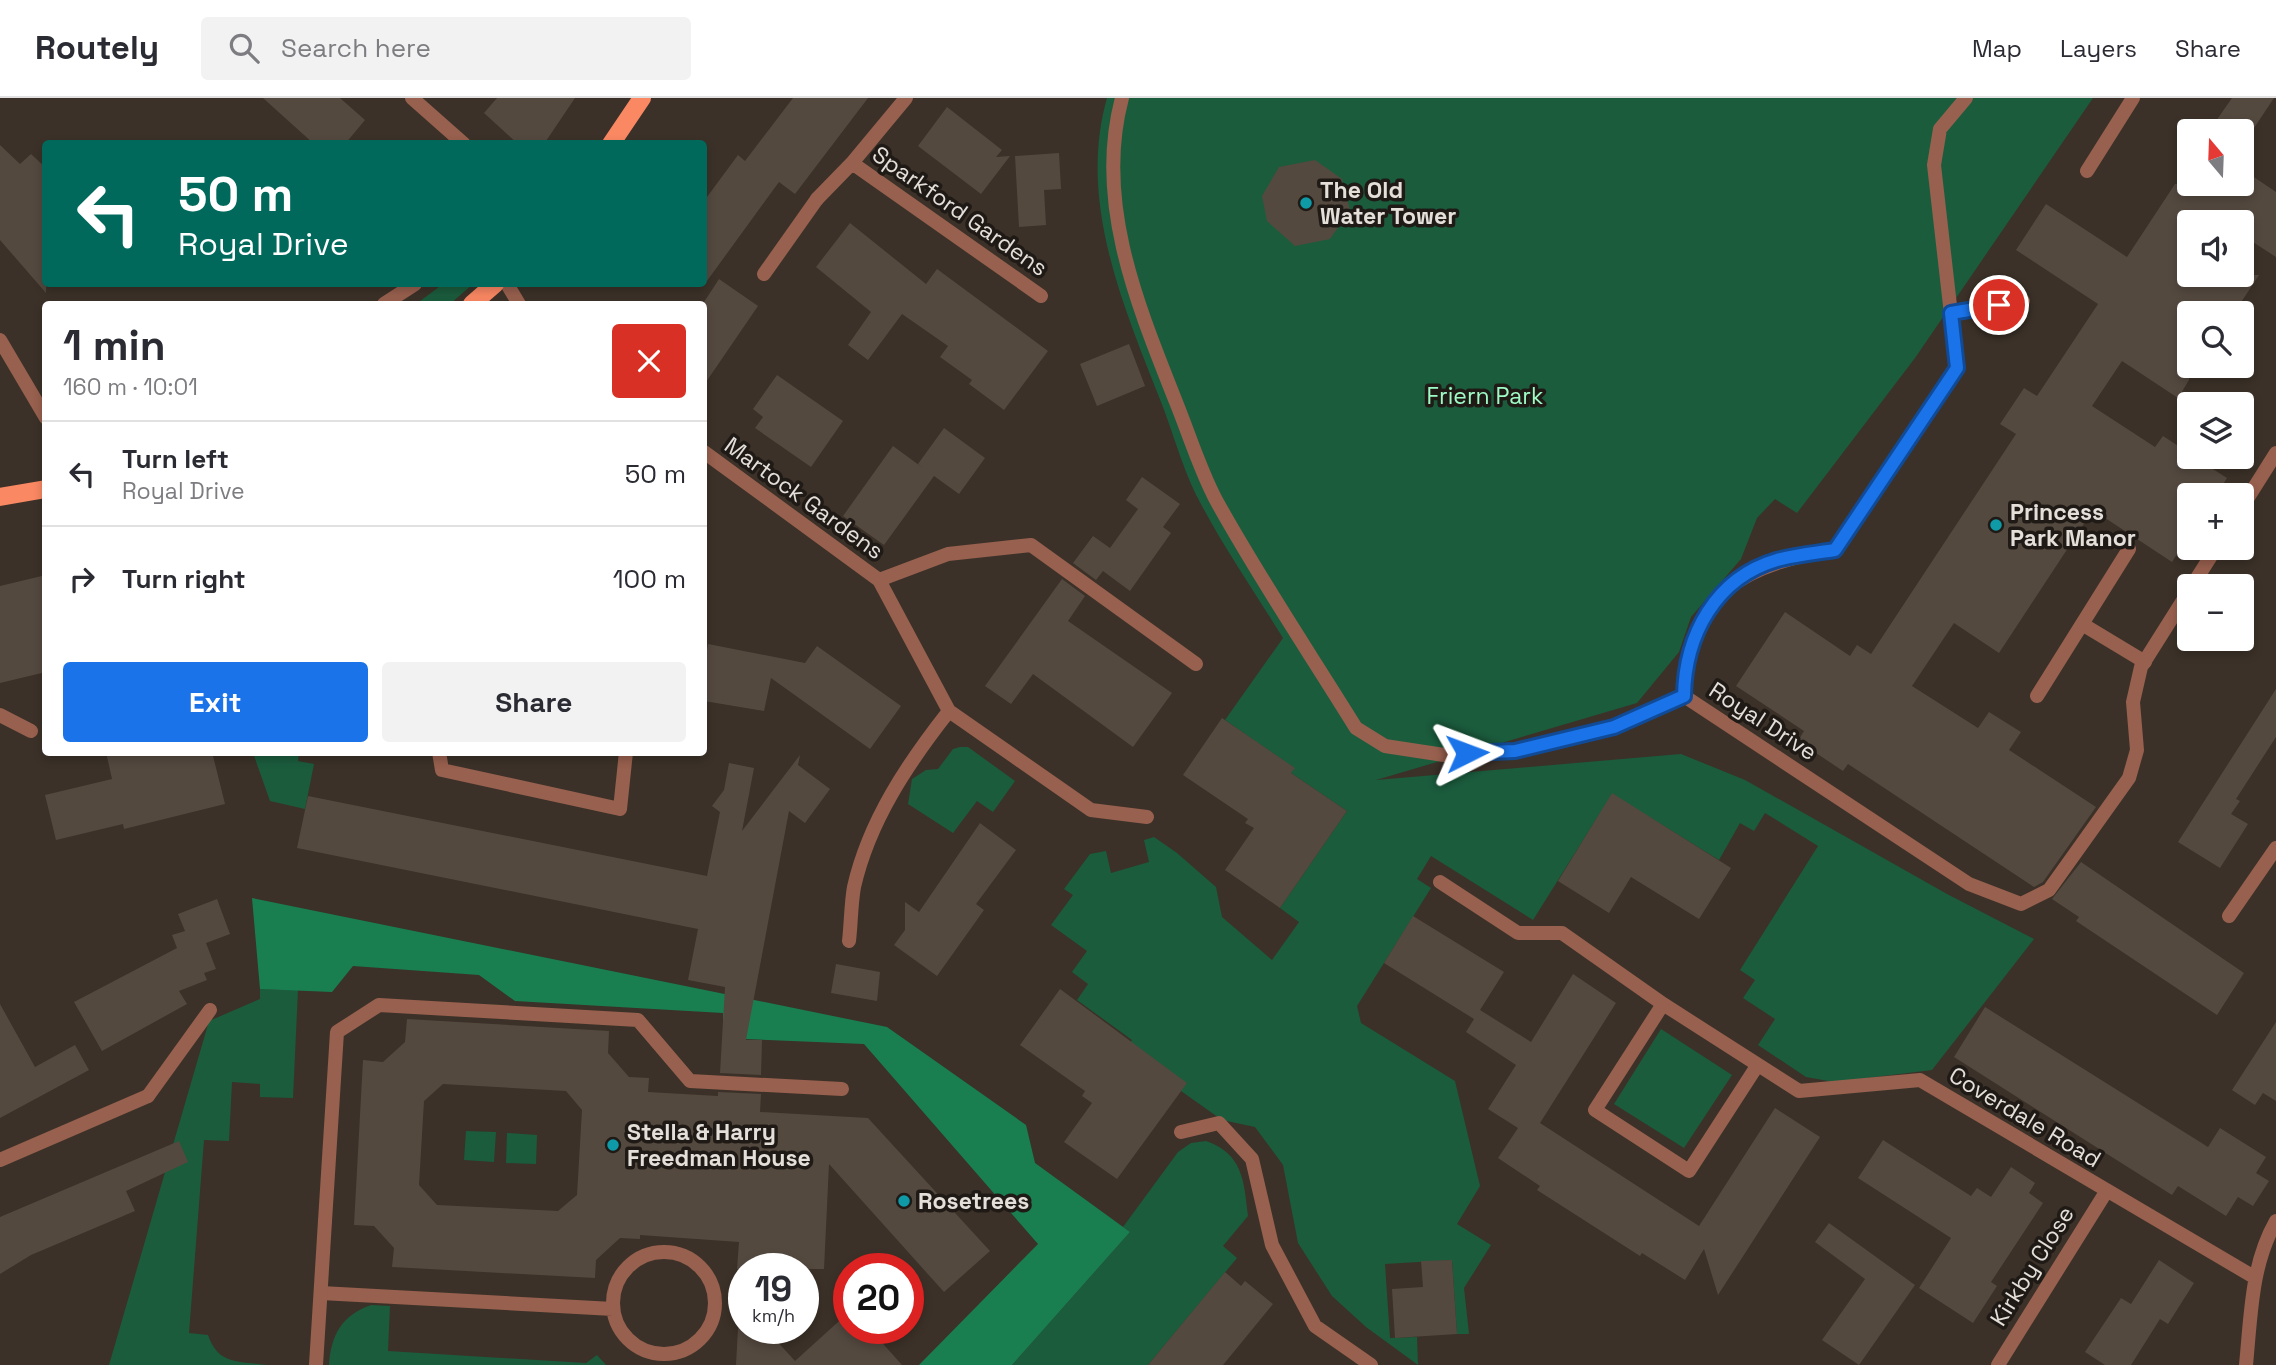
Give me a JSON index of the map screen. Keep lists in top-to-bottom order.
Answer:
{
  "streets": {
    "street": [
      "Sparkford Gardens",
      "Martock Gardens",
      "Royal Drive",
      "Coverdale Road",
      "Kirkby Close"
    ]
  },
  "crossings": [
    ["Coverdale Road", "Kirkby Close"]
  ],
  "parks": ["Friern Park"],
  "places": [
    "The Old Water Tower",
    "Princess Park Manor",
    "Stella & Harry Freedman House",
    "Rosetrees"
  ],
  "north": "top",
  "page": {
    "header": "Routely",
    "search": "Search here",
    "nav": ["Map", "Layers", "Share"],
    "map_buttons": ["+", "−"],
    "turn": ["50 m", "Royal Drive"],
    "heading": ["1 min", "160 m · 10:01"],
    "list": [
      {
        "name": "Turn left",
        "note": "Royal Drive",
        "value": "50 m"
      },
      {
        "name": "Turn right",
        "value": "100 m"
      }
    ],
    "buttons": ["Exit", "Share"],
    "speed": "19 km/h",
    "limit": "20"
  }
}
